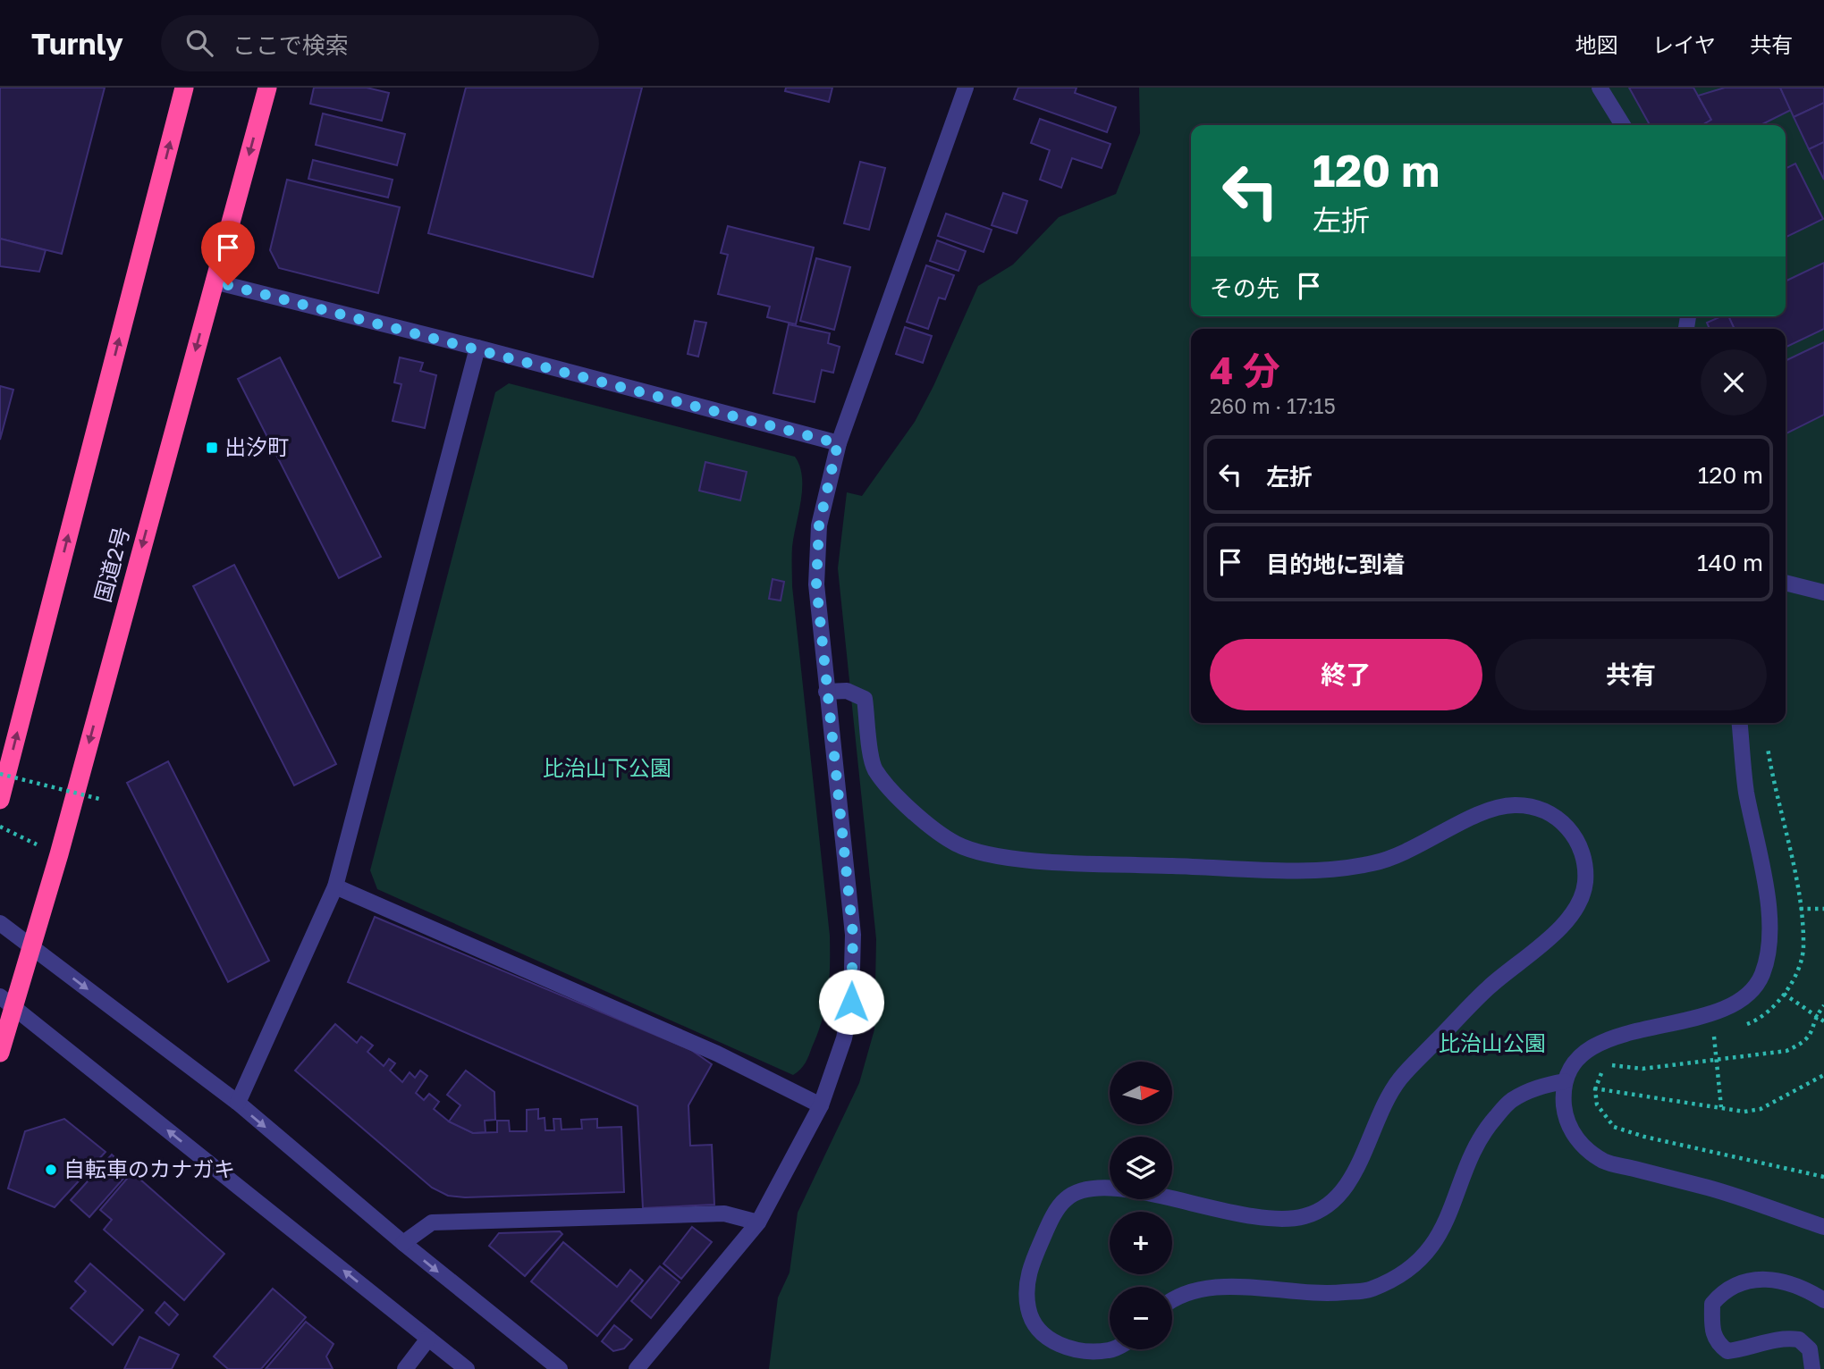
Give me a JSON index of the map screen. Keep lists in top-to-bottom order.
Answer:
{
  "streets": {
    "highway": ["国道2号"]
  },
  "parks": ["比治山下公園", "比治山公園"],
  "places": {
    "transit": ["出汐町"],
    "other": ["自転車のカナガキ"]
  },
  "north": "right",
  "page": {
    "header": "Turnly",
    "search": "ここで検索",
    "nav": ["地図", "レイヤ", "共有"],
    "turn": ["120 m", "左折"],
    "then": "その先",
    "heading": ["4 分", "260 m · 17:15"],
    "list": [
      {
        "name": "左折",
        "value": "120 m"
      },
      {
        "name": "目的地に到着",
        "value": "140 m"
      }
    ],
    "buttons": ["終了", "共有"],
    "map_buttons": ["+", "−"]
  }
}
